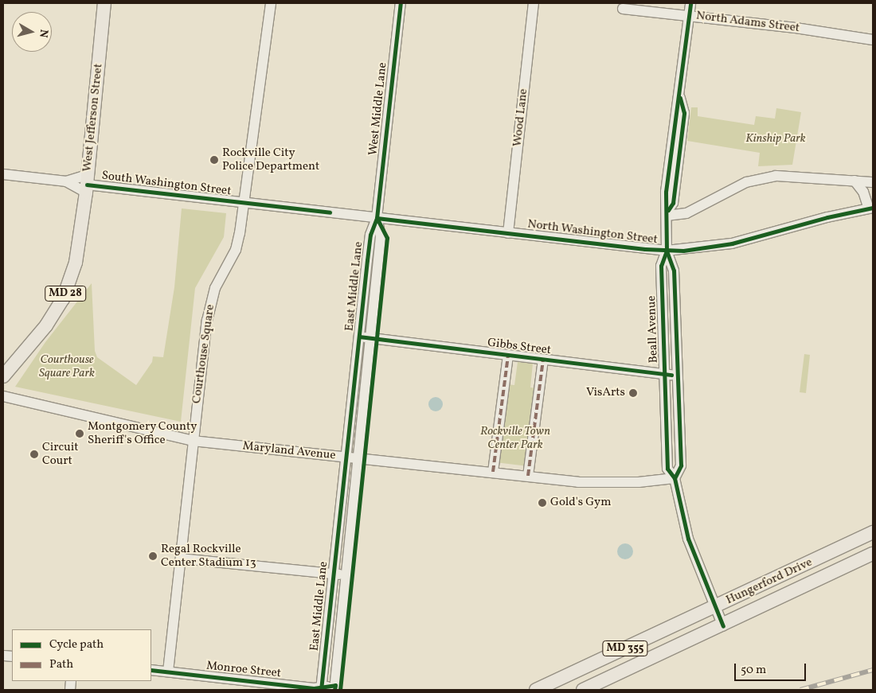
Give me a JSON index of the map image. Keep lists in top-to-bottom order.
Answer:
{
  "streets": {
    "main road": [
      "West Jefferson Street",
      "MD 28",
      "Hungerford Drive",
      "MD 355"
    ],
    "street": [
      "North Adams Street",
      "West Middle Lane",
      "Wood Lane",
      "South Washington Street",
      "North Washington Street",
      "East Middle Lane",
      "Beall Avenue",
      "Gibbs Street",
      "Courthouse Square",
      "Maryland Avenue",
      "Monroe Street"
    ]
  },
  "crossings": [
    ["North Adams Street", "Beall Avenue"],
    ["West Middle Lane", "North Washington Street"],
    ["West Middle Lane", "East Middle Lane"],
    ["West Jefferson Street", "South Washington Street"],
    ["Wood Lane", "North Washington Street"],
    ["South Washington Street", "North Washington Street"],
    ["South Washington Street", "Courthouse Square"],
    ["North Washington Street", "East Middle Lane"],
    ["North Washington Street", "Beall Avenue"],
    ["North Washington Street", "Courthouse Square"],
    ["East Middle Lane", "Gibbs Street"],
    ["East Middle Lane", "Maryland Avenue"],
    ["East Middle Lane", "Monroe Street"],
    ["Beall Avenue", "Gibbs Street"],
    ["Beall Avenue", "Maryland Avenue"],
    ["Beall Avenue", "Hungerford Drive"],
    ["Courthouse Square", "Maryland Avenue"],
    ["Courthouse Square", "Monroe Street"]
  ],
  "parks": ["Kinship Park", "Courthouse Square Park", "Rockville Town Center Park"],
  "places": [
    "Rockville City Police Department",
    "VisArts",
    "Montgomery County Sheriff's Office",
    "Circuit Court",
    "Gold's Gym",
    "Regal Rockville Center Stadium 13"
  ],
  "legend": ["Cycle path", "Path"],
  "scale_bar": "50 m",
  "north": "right"
}
